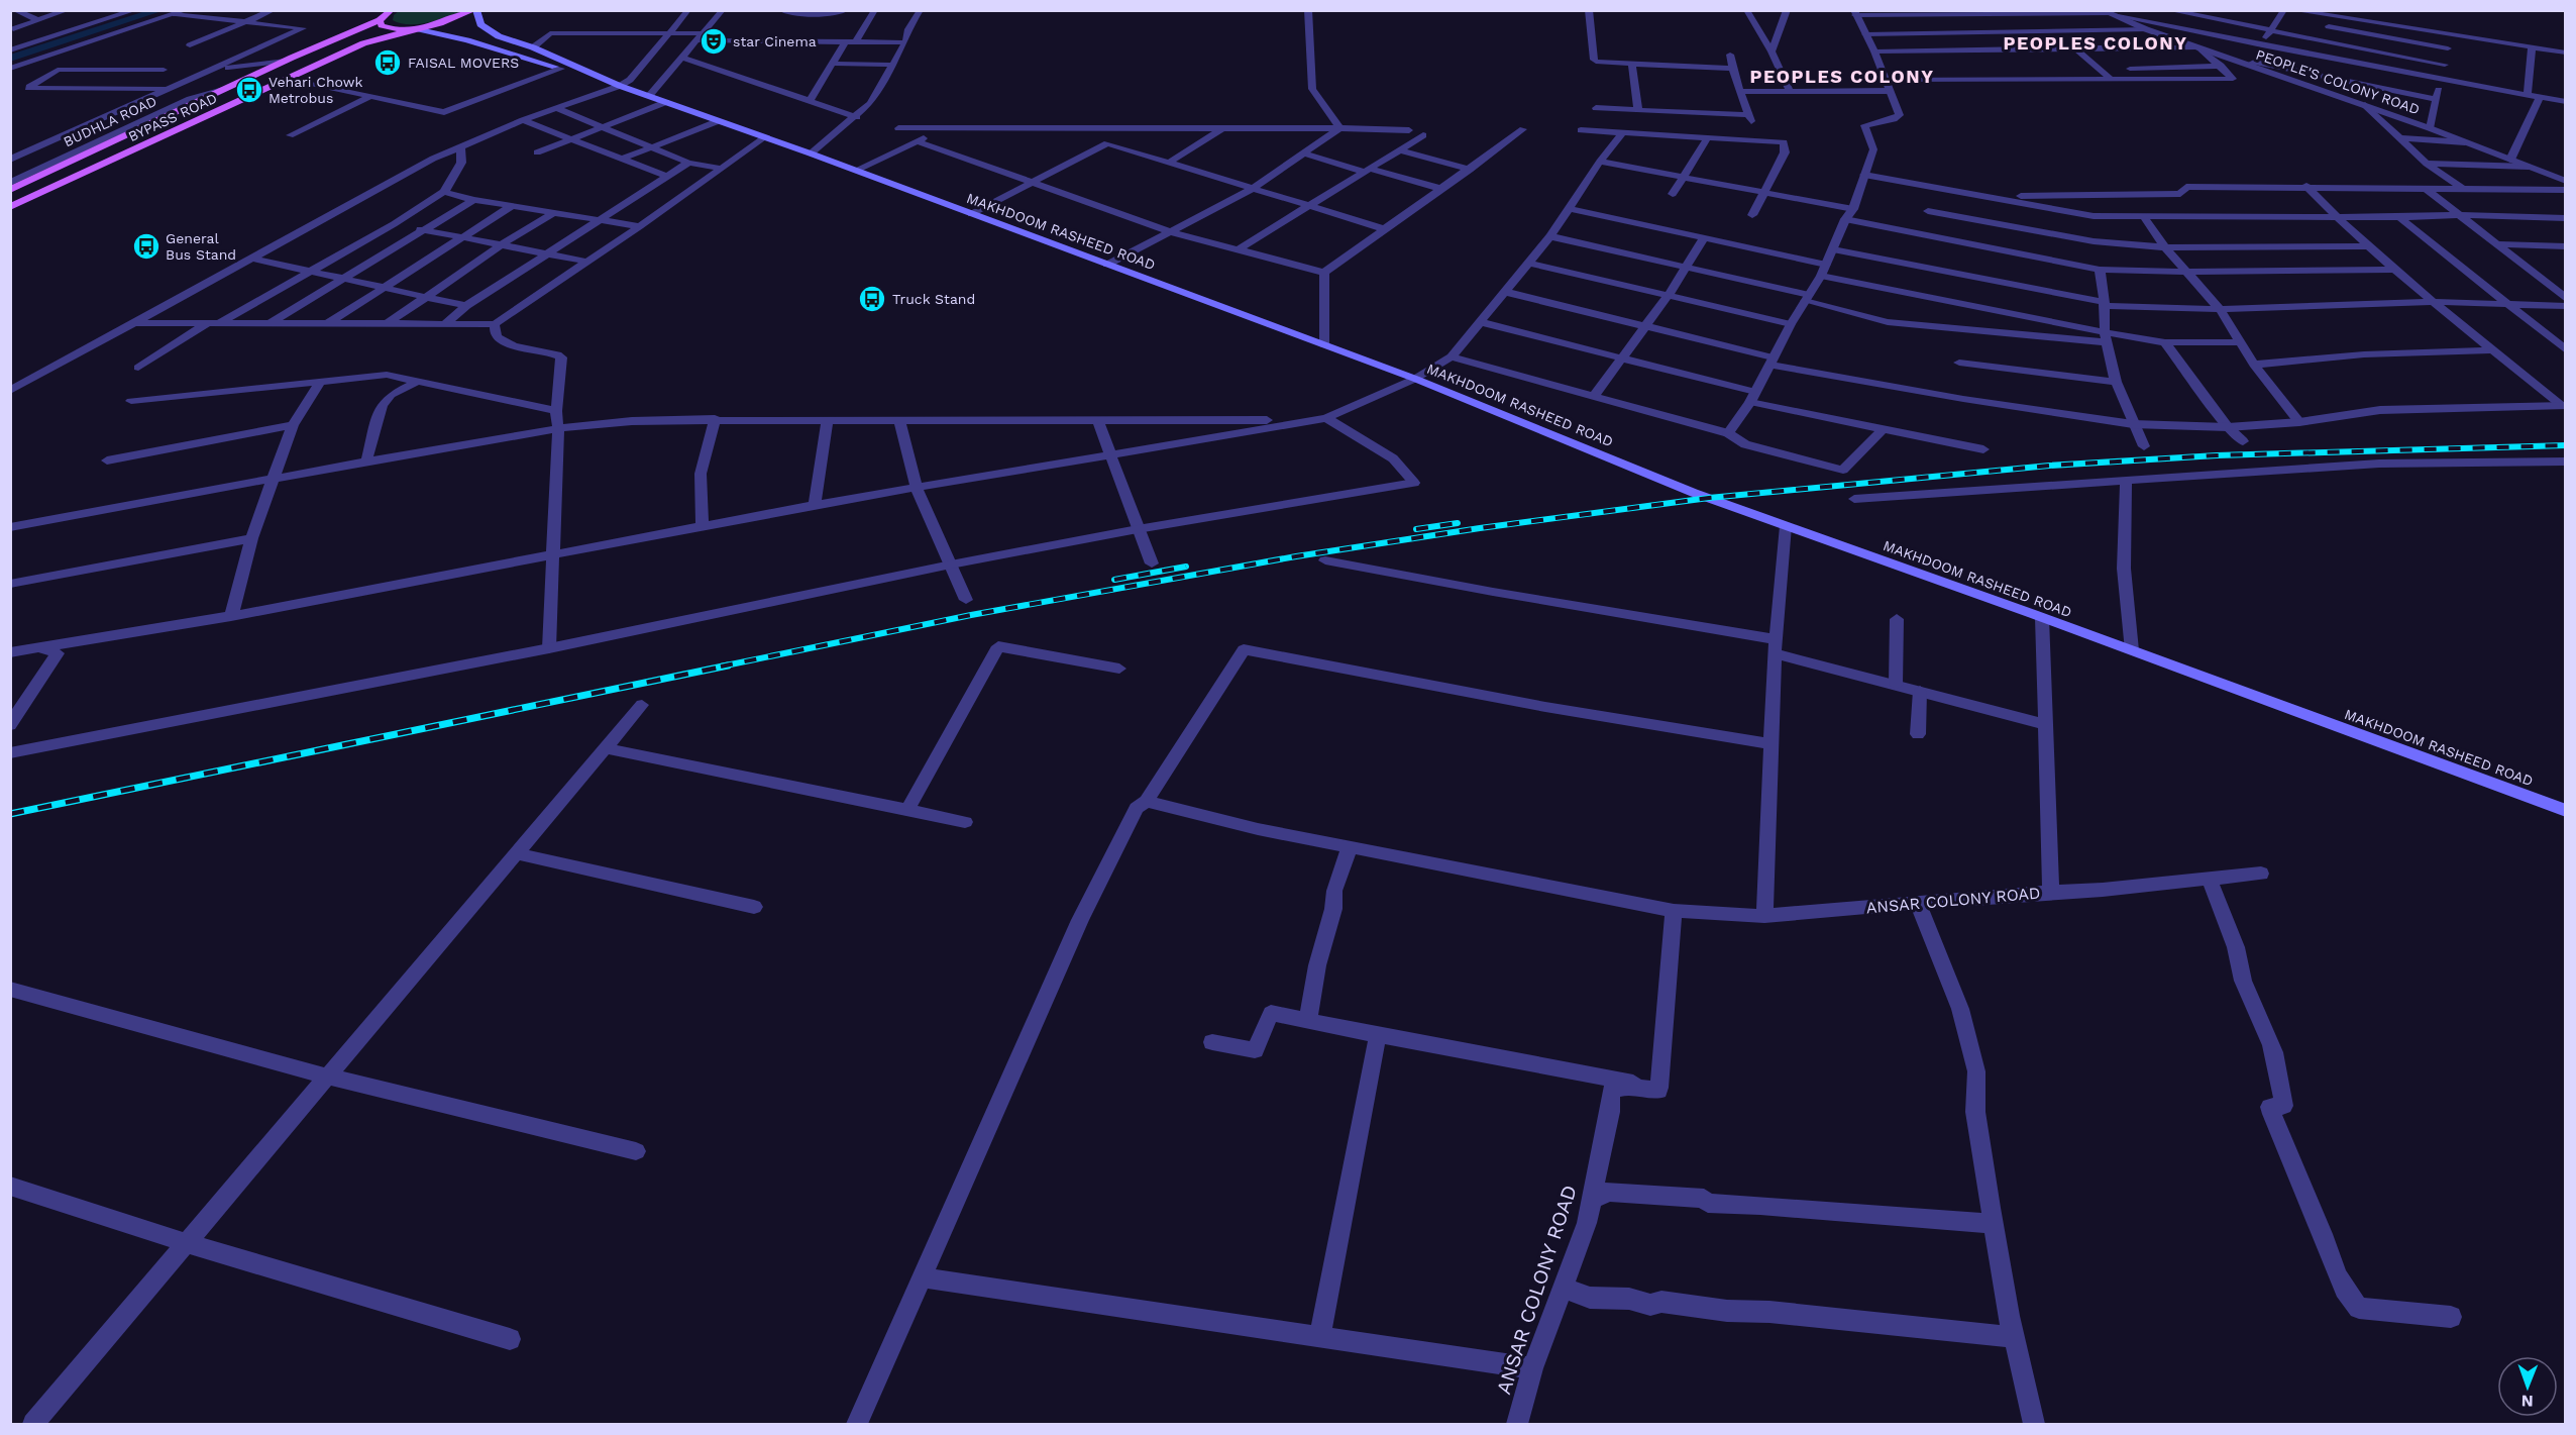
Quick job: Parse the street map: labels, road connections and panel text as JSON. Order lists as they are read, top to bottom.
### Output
{
  "streets": {
    "main road": ["BYPASS ROAD", "MAKHDOOM RASHEED ROAD"],
    "street": ["PEOPLE'S COLONY ROAD", "BUDHLA ROAD", "ANSAR COLONY ROAD"]
  },
  "crossings": [
    ["MAKHDOOM RASHEED ROAD", "ANSAR COLONY ROAD"]
  ],
  "districts": ["PEOPLES COLONY", "PEOPLES COLONY"],
  "places": {
    "theatre": ["star Cinema"],
    "bus stop": [
      "FAISAL MOVERS",
      "Vehari Chowk Metrobus",
      "General Bus Stand",
      "Truck Stand"
    ]
  },
  "north": "bottom"
}
